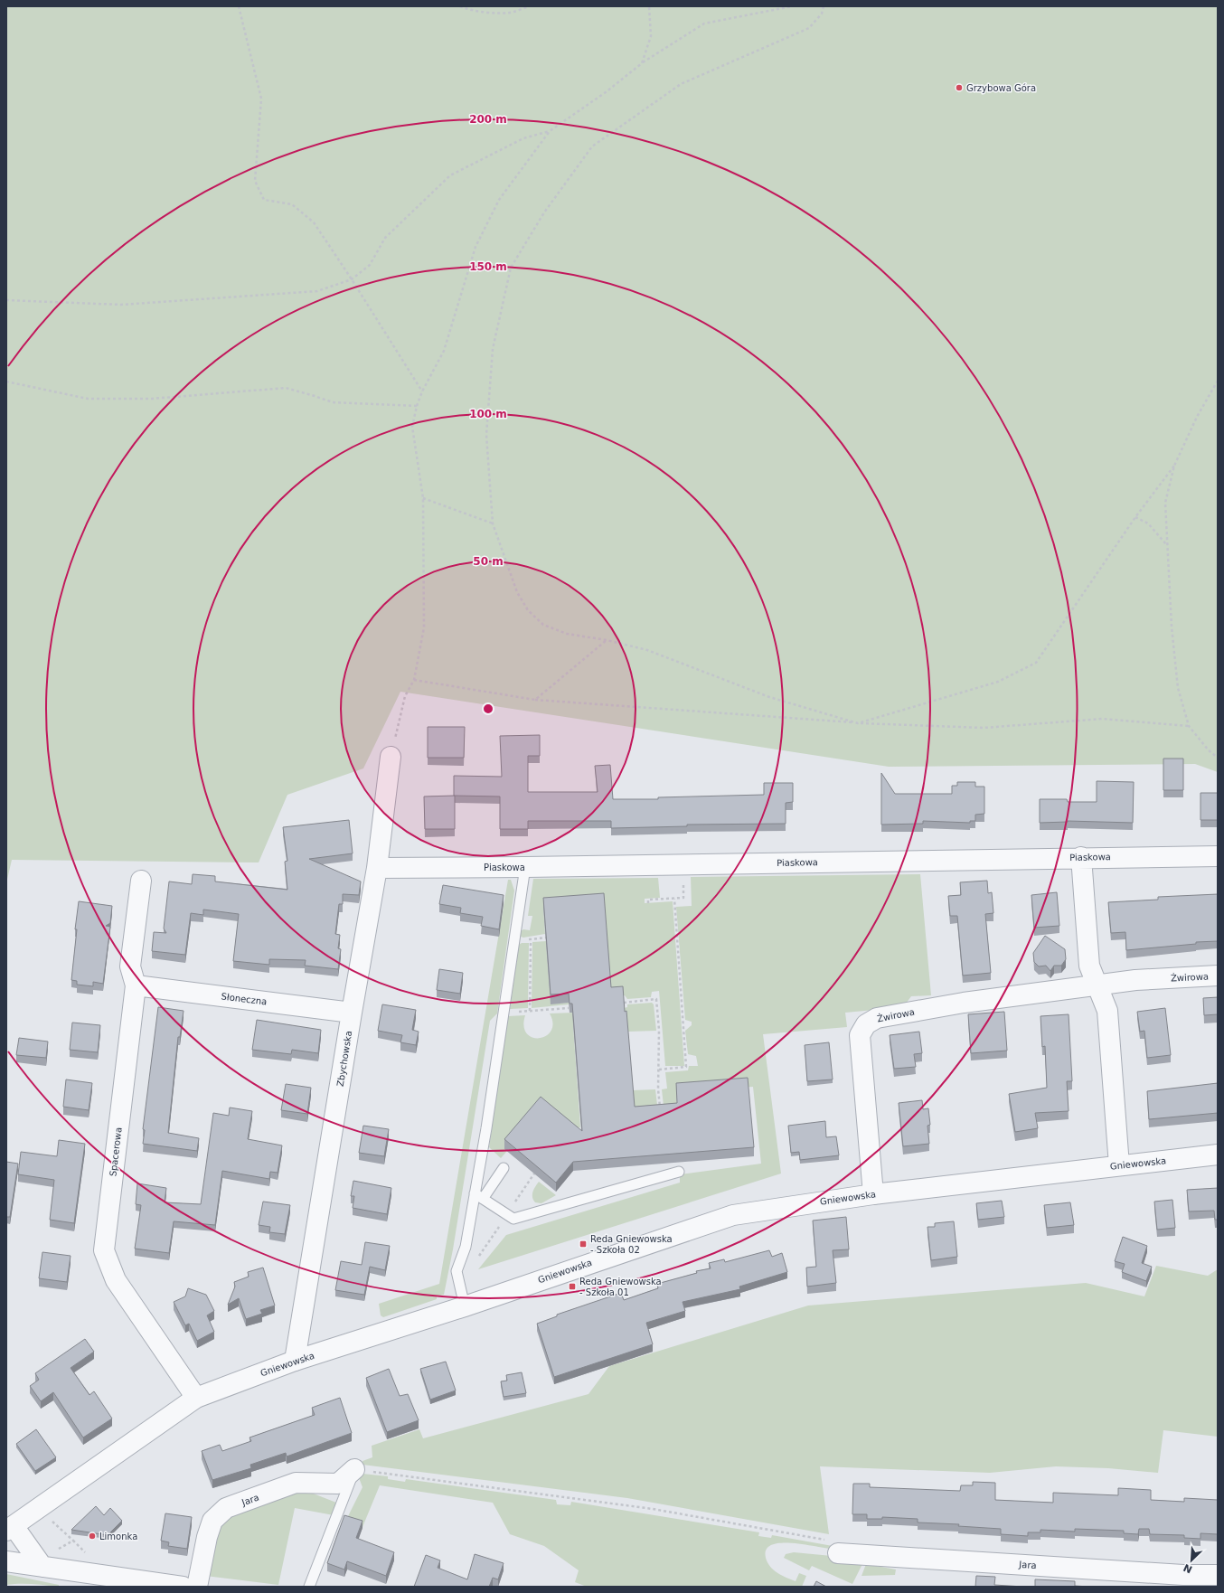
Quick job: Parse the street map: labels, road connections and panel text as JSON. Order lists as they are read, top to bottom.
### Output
{
  "streets": {
    "street": [
      "Piaskowa",
      "Żwirowa",
      "Słoneczna",
      "Zbychowska",
      "Spacerowa",
      "Gniewowska",
      "Jara"
    ]
  },
  "crossings": [
    ["Piaskowa", "Zbychowska"],
    ["Żwirowa", "Gniewowska"],
    ["Słoneczna", "Zbychowska"],
    ["Słoneczna", "Spacerowa"],
    ["Zbychowska", "Gniewowska"],
    ["Spacerowa", "Gniewowska"]
  ],
  "places": {
    "other": ["Grzybowa Góra", "Limonka"],
    "transit": ["Reda Gniewowska - Szkoła 02", "Reda Gniewowska - Szkoła 01"]
  },
  "north": "bottom left",
  "rings": [
    "200 m",
    "150 m",
    "100 m",
    "50 m"
  ]
}
